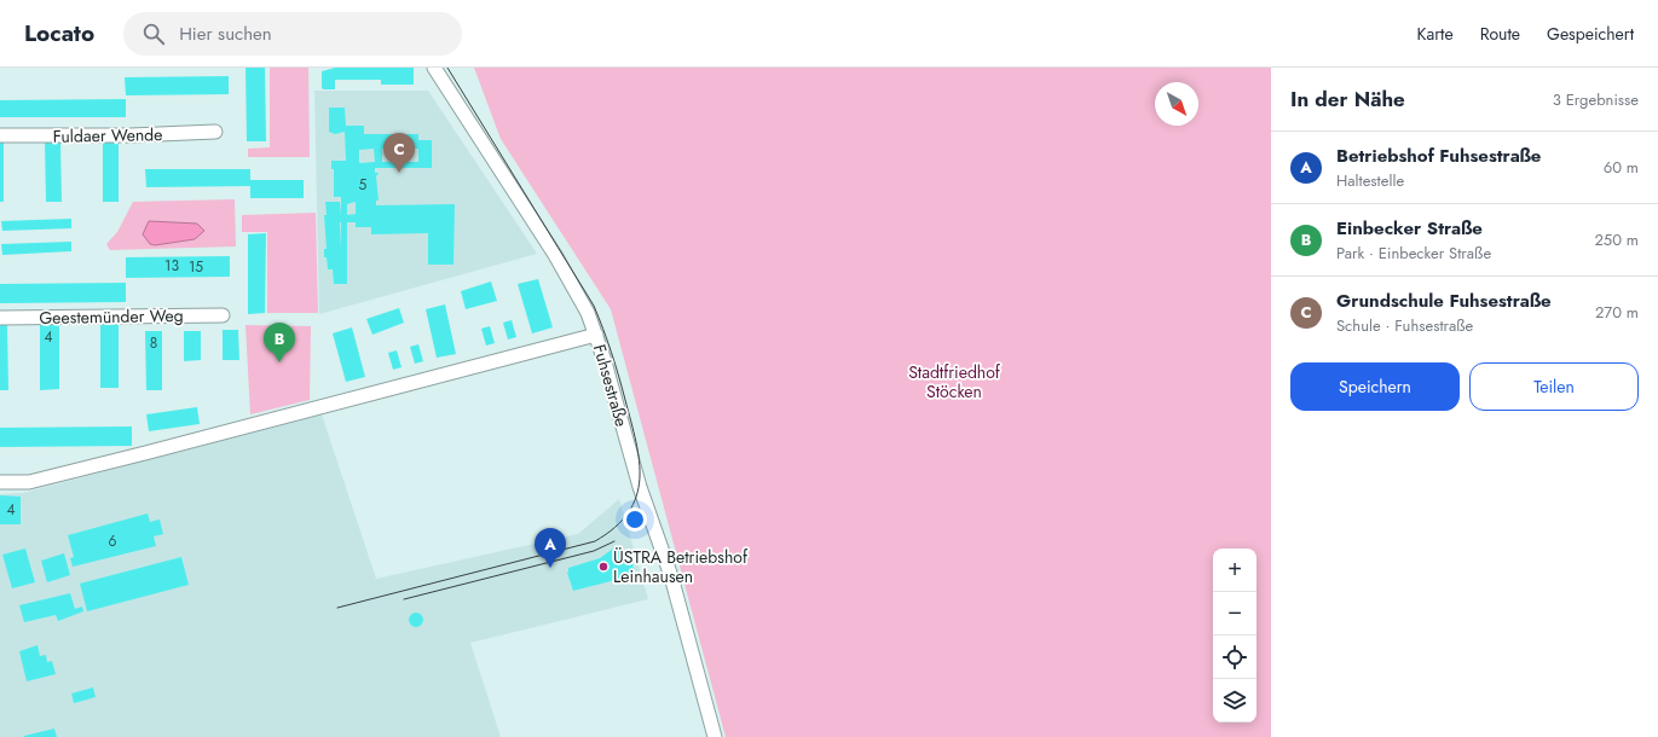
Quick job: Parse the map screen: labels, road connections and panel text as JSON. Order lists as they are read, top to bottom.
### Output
{
  "streets": {
    "street": ["Fuldaer Wende", "Geestemünder Weg", "Fuhsestraße"]
  },
  "parks": ["Stadtfriedhof Stöcken"],
  "places": ["ÜSTRA Betriebshof Leinhausen"],
  "house_numbers": [
    "5",
    "13",
    "15",
    "4",
    "8",
    "4",
    "6"
  ],
  "north": "bottom right",
  "page": {
    "header": "Locato",
    "search": "Hier suchen",
    "nav": ["Karte", "Route", "Gespeichert"],
    "heading": ["In der Nähe", "3 Ergebnisse"],
    "list": [
      {
        "mark": "A",
        "name": "Betriebshof Fuhsestraße",
        "note": "Haltestelle",
        "value": "60 m"
      },
      {
        "mark": "B",
        "name": "Einbecker Straße",
        "note": "Park · Einbecker Straße",
        "value": "250 m"
      },
      {
        "mark": "C",
        "name": "Grundschule Fuhsestraße",
        "note": "Schule · Fuhsestraße",
        "value": "270 m"
      }
    ],
    "pins": ["C", "B", "A"],
    "buttons": ["Speichern", "Teilen"],
    "map_buttons": ["+", "−"]
  }
}
